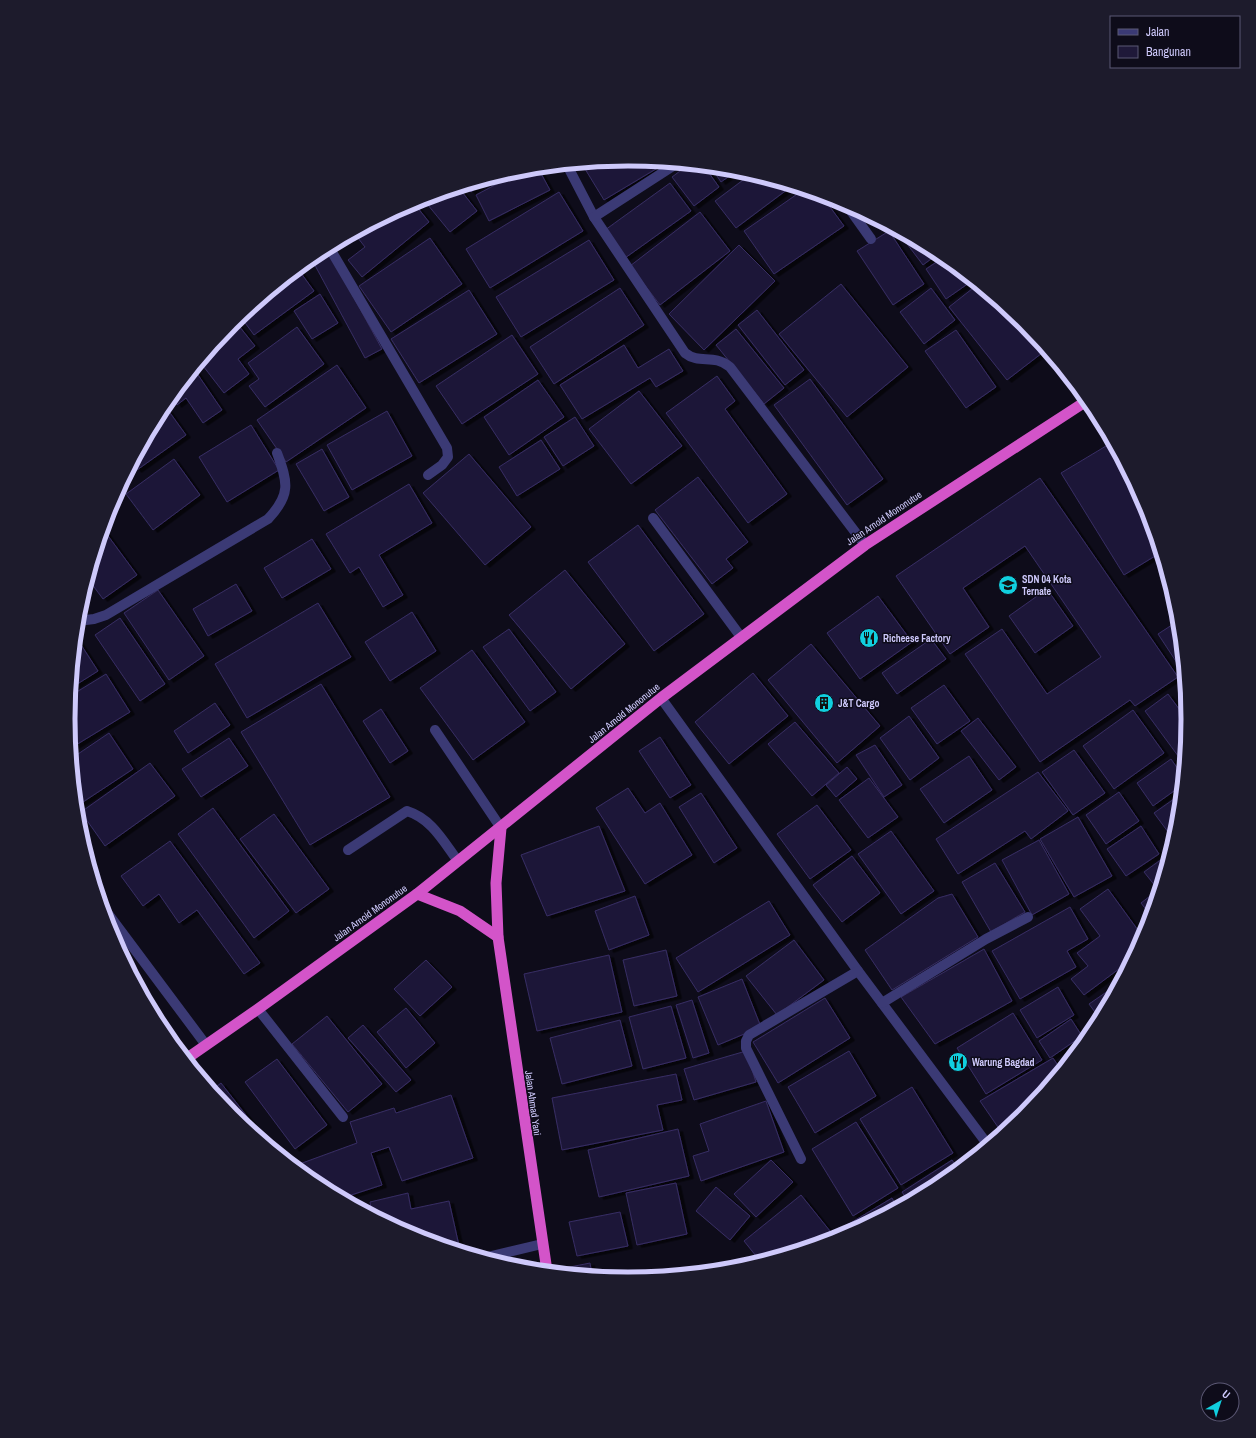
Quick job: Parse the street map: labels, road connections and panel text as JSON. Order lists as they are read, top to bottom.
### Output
{
  "streets": {
    "highway": ["Jalan Arnold Mononutue", "Jalan Ahmad Yani"]
  },
  "crossings": [
    ["Jalan Arnold Mononutue", "Jalan Ahmad Yani"]
  ],
  "places": {
    "school or university": ["SDN 04 Kota Ternate"],
    "restaurant": ["Richeese Factory", "Warung Bagdad"],
    "building": ["J&T Cargo"]
  },
  "legend": ["Jalan", "Bangunan"],
  "north": "top right"
}
